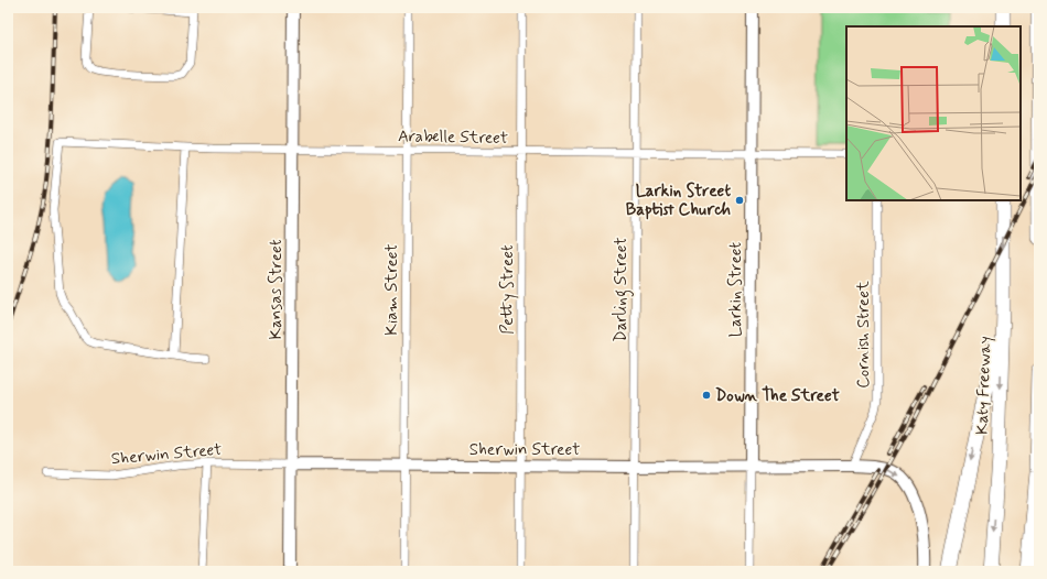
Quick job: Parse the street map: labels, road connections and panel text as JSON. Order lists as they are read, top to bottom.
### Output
{
  "streets": {
    "highway": ["Katy Freeway"],
    "street": [
      "Arabelle Street",
      "Kansas Street",
      "Kiam Street",
      "Petty Street",
      "Darling Street",
      "Larkin Street",
      "Cornish Street",
      "Sherwin Street"
    ]
  },
  "crossings": [
    ["Arabelle Street", "Kansas Street"],
    ["Arabelle Street", "Kiam Street"],
    ["Arabelle Street", "Petty Street"],
    ["Arabelle Street", "Darling Street"],
    ["Arabelle Street", "Larkin Street"],
    ["Kansas Street", "Sherwin Street"],
    ["Kiam Street", "Sherwin Street"],
    ["Petty Street", "Sherwin Street"],
    ["Darling Street", "Sherwin Street"],
    ["Larkin Street", "Sherwin Street"],
    ["Cornish Street", "Sherwin Street"]
  ],
  "places": ["Larkin Street Baptist Church", "Down The Street"]
}
